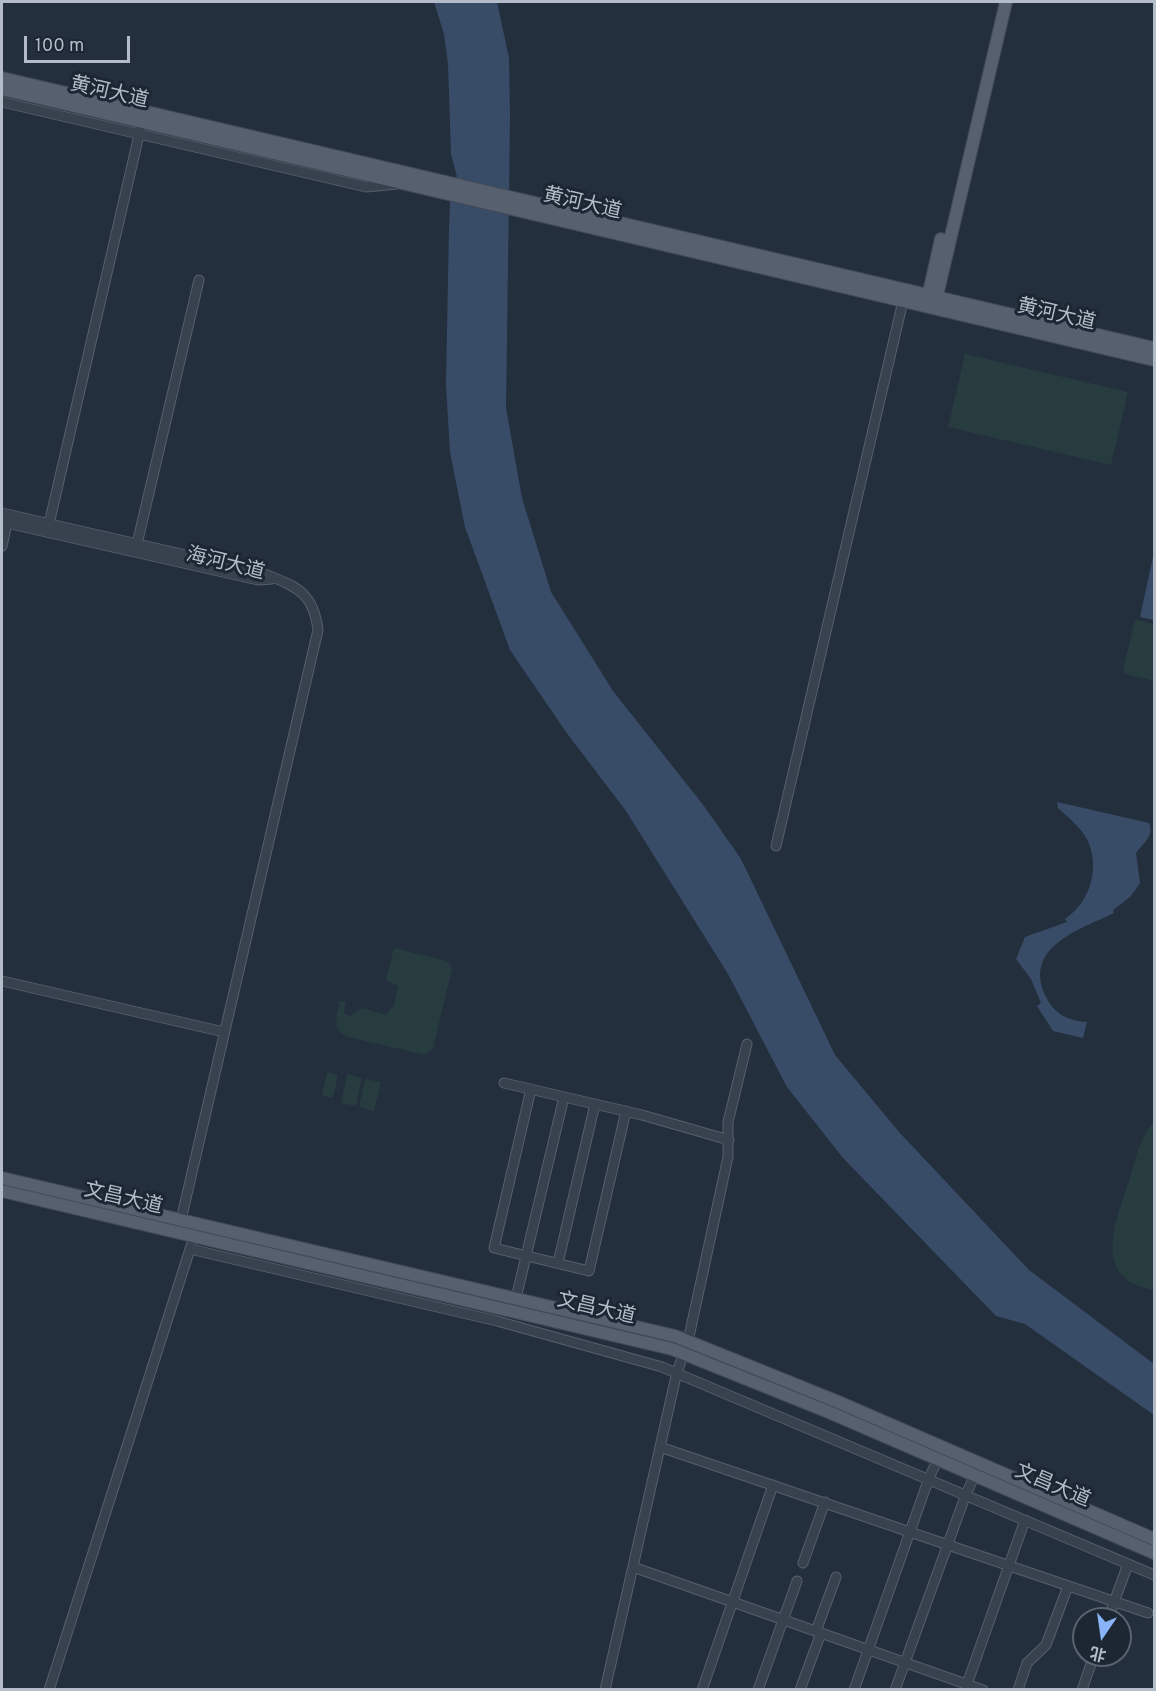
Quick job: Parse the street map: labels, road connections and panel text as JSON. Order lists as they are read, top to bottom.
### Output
{
  "streets": {
    "main road": ["黄河大道", "文昌大道"],
    "street": ["海河大道"]
  },
  "scale_bar": "100 m",
  "north": "bottom"
}
